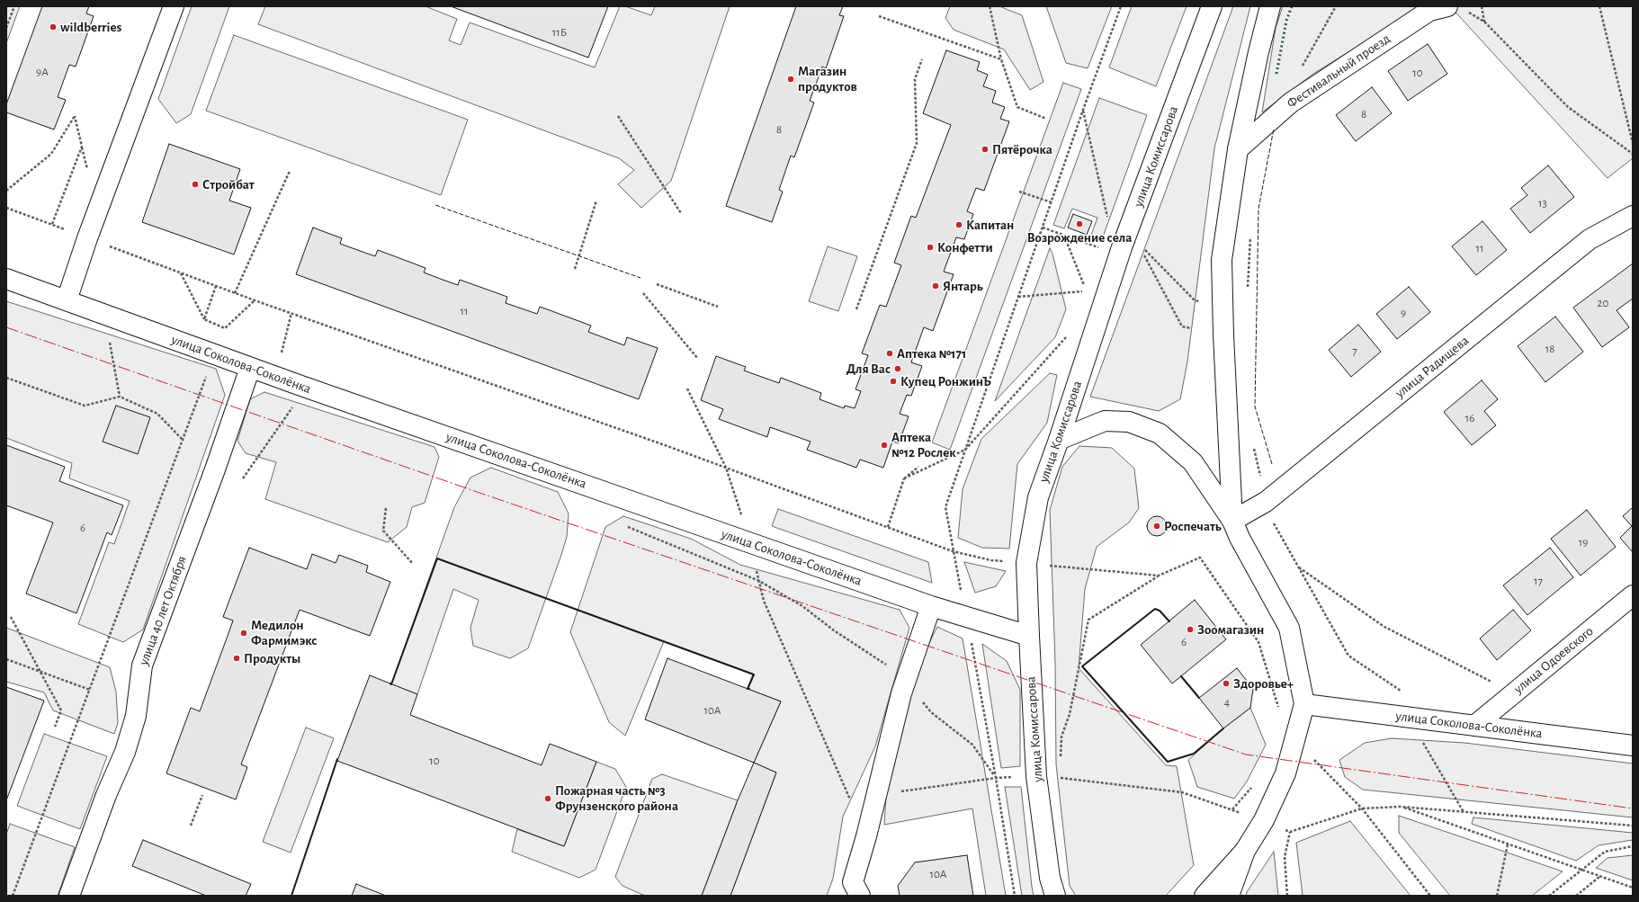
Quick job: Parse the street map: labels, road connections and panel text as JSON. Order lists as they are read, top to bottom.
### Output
{
  "streets": {
    "street": [
      "Фестивальный проезд",
      "улица Комиссарова",
      "улица Соколова-Соколёнка",
      "улица Радищева",
      "улица 40 лет Октября",
      "улица Одоевского"
    ]
  },
  "crossings": [
    ["улица Комиссарова", "улица Соколова-Соколёнка"],
    ["улица Соколова-Соколёнка", "улица 40 лет Октября"],
    ["улица Соколова-Соколёнка", "улица Одоевского"]
  ],
  "places": [
    "wildberries",
    "Магазин продуктов",
    "Пятёрочка",
    "Стройбат",
    "Возрождение села",
    "Капитан",
    "Конфетти",
    "Янтарь",
    "Аптека №171",
    "Для Вас",
    "Купец РонжинЪ",
    "Аптека №12 Рослек",
    "Роспечать",
    "Зоомагазин",
    "Медилон Фармимэкс",
    "Продукты",
    "Здоровье+",
    "Пожарная часть №3 Фрунзенского района"
  ],
  "house_numbers": [
    "11Б",
    "9А",
    "10",
    "8",
    "8",
    "13",
    "11",
    "20",
    "11",
    "9",
    "18",
    "7",
    "16",
    "6",
    "19",
    "17",
    "6",
    "4",
    "10А",
    "10",
    "10А"
  ]
}
